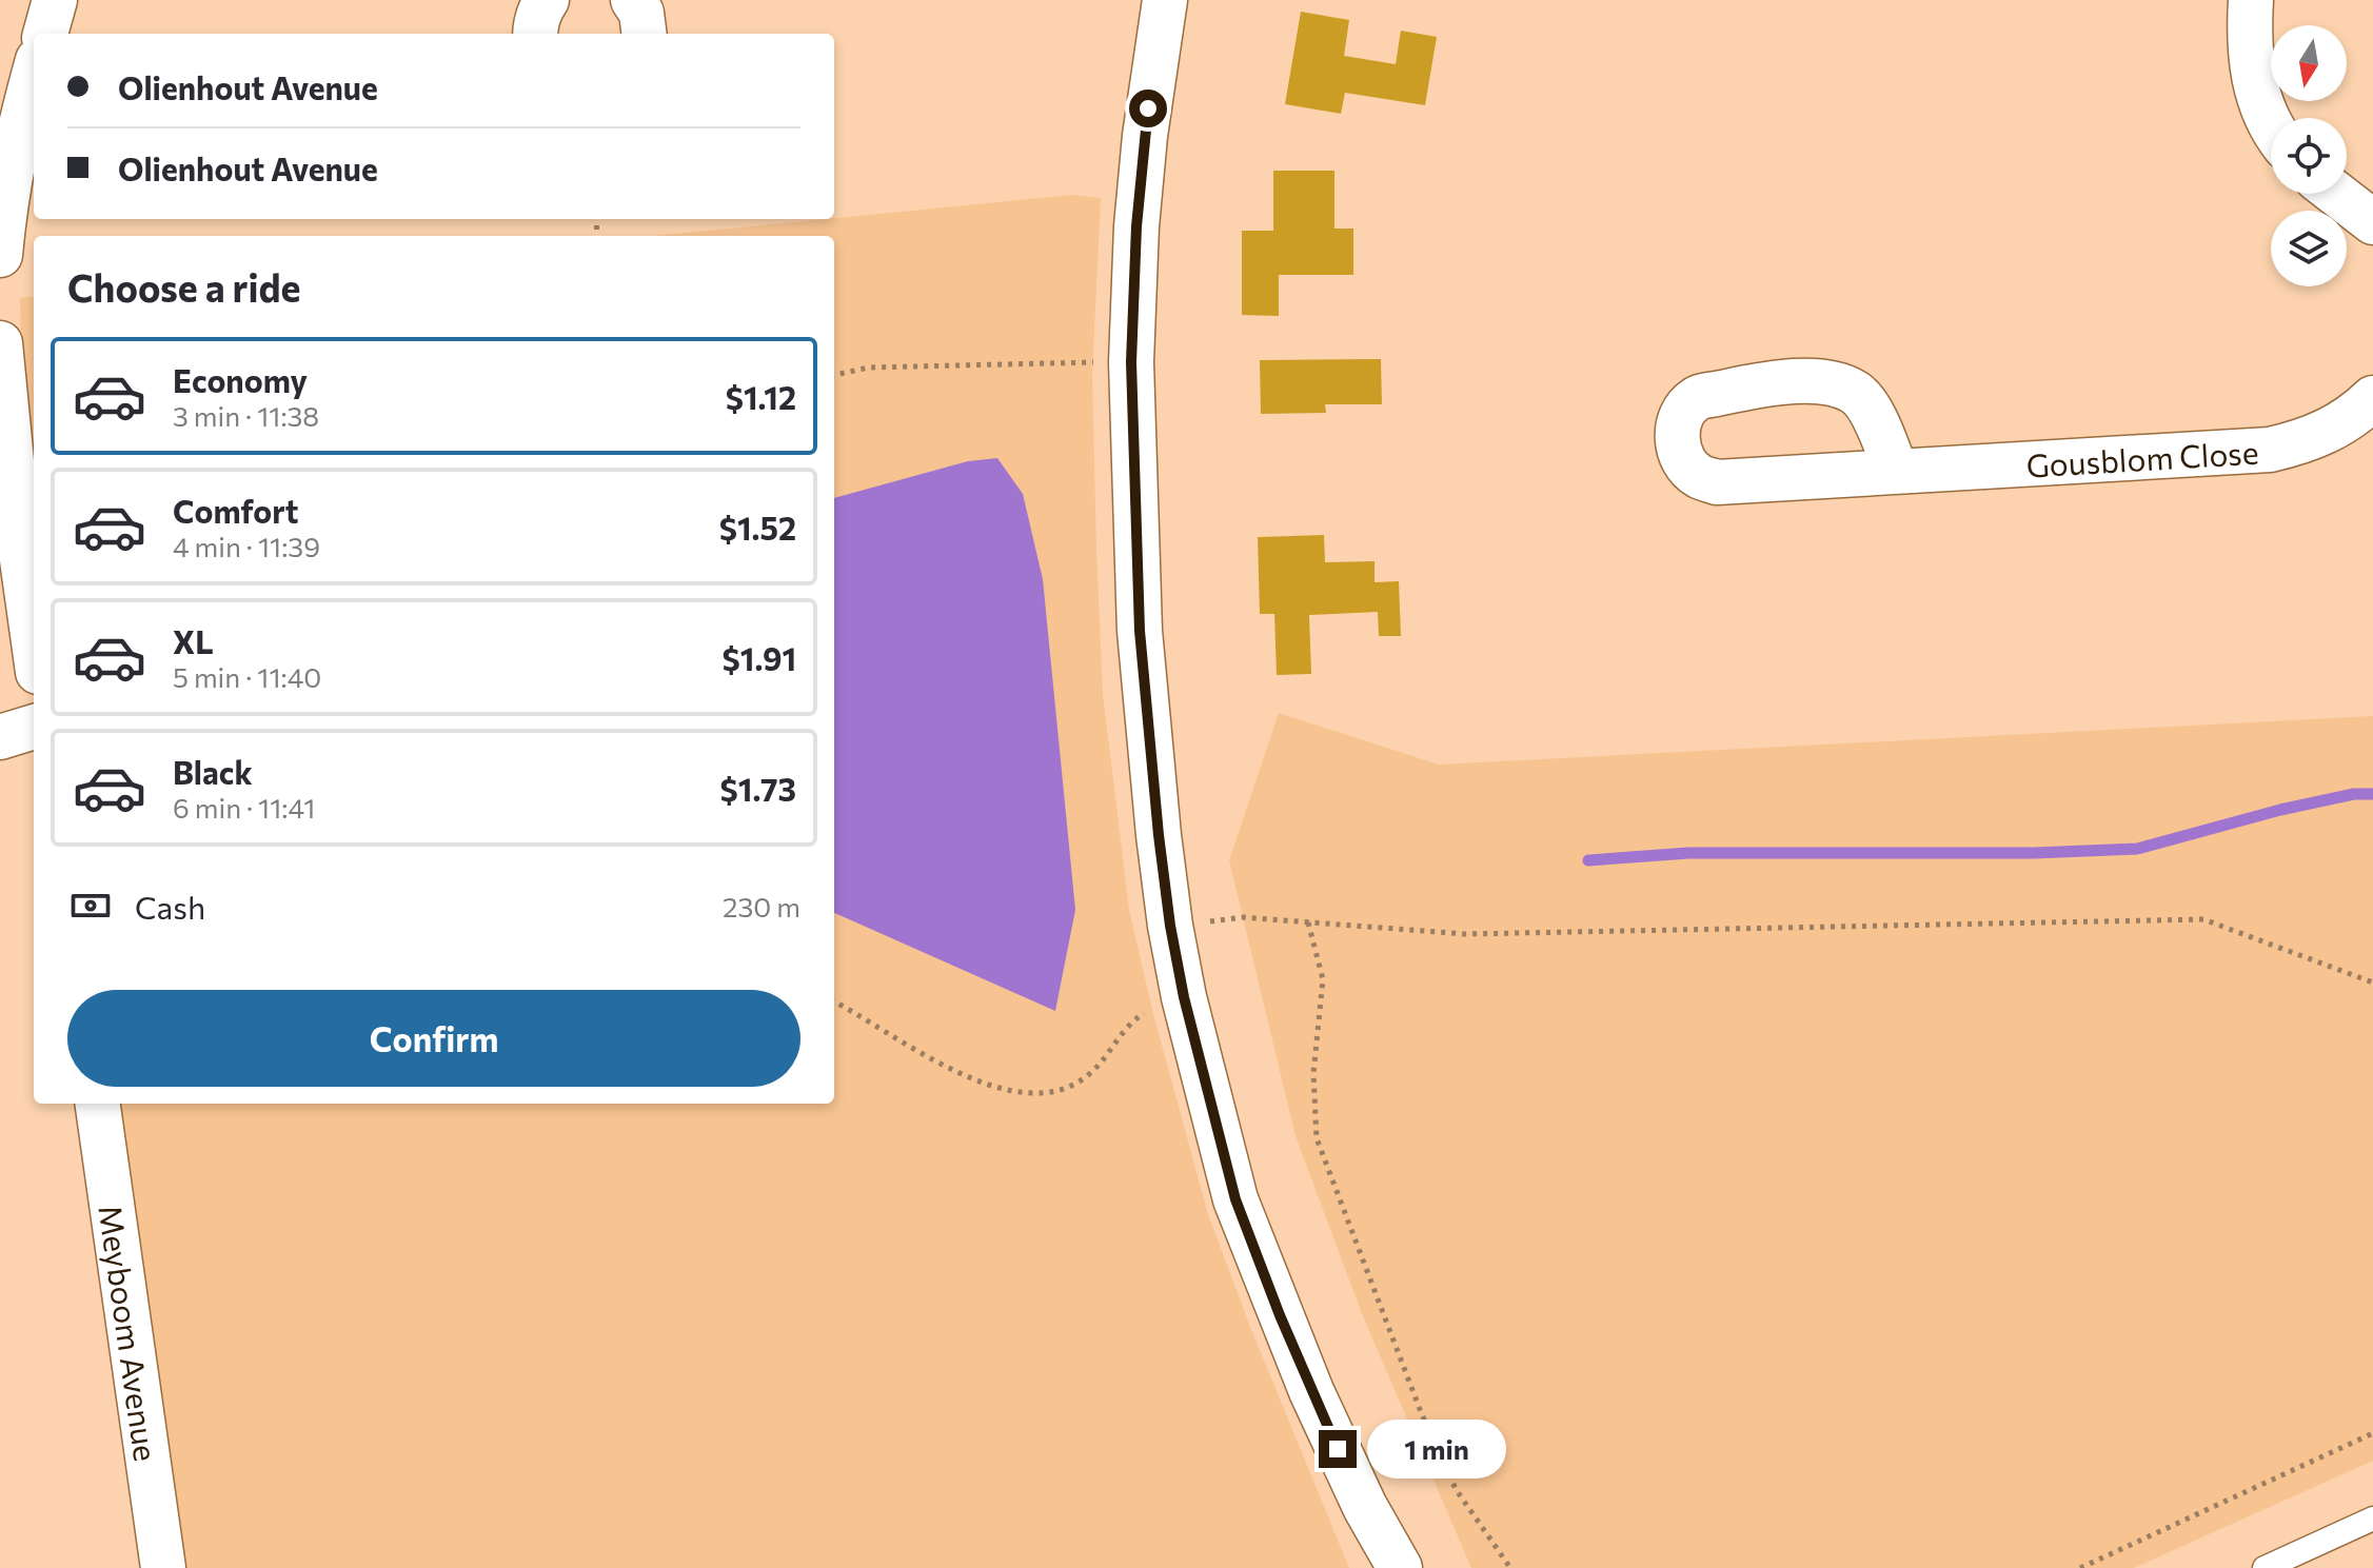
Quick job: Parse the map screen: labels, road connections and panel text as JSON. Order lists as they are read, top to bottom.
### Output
{
  "streets": {
    "street": ["Gousblom Close", "Meyboom Avenue"]
  },
  "north": "bottom",
  "page": {
    "banner": ["Olienhout Avenue", "Olienhout Avenue"],
    "heading": "Choose a ride",
    "list": [
      {
        "name": "Economy",
        "note": "3 min · 11:38",
        "value": "$1.12"
      },
      {
        "name": "Comfort",
        "note": "4 min · 11:39",
        "value": "$1.52"
      },
      {
        "name": "XL",
        "note": "5 min · 11:40",
        "value": "$1.91"
      },
      {
        "name": "Black",
        "note": "6 min · 11:41",
        "value": "$1.73"
      }
    ],
    "pay": ["Cash", "230 m"],
    "buttons": "Confirm",
    "bubble": "1 min"
  }
}
